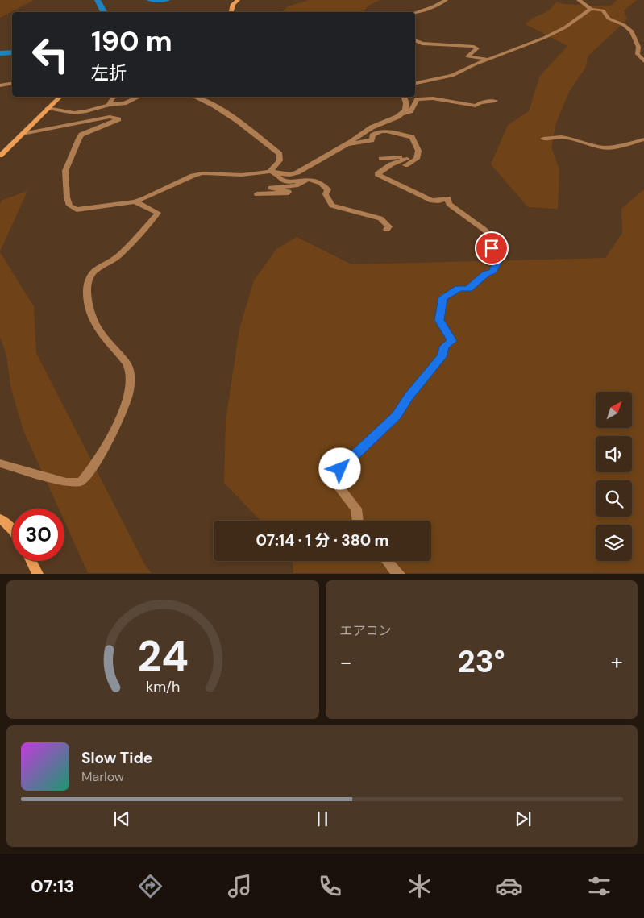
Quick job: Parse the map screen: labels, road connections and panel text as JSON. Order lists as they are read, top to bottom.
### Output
{
  "north": "top right",
  "page": {
    "turn": ["190 m", "左折"],
    "limit": "30",
    "trip": "07:14 · 1 分 · 380 m",
    "tile": "エアコン",
    "heat": ["−", "23°", "+"],
    "song": ["Slow Tide", "Marlow"],
    "tabs": "07:13",
    "gauge": ["24", "km/h"]
  }
}
